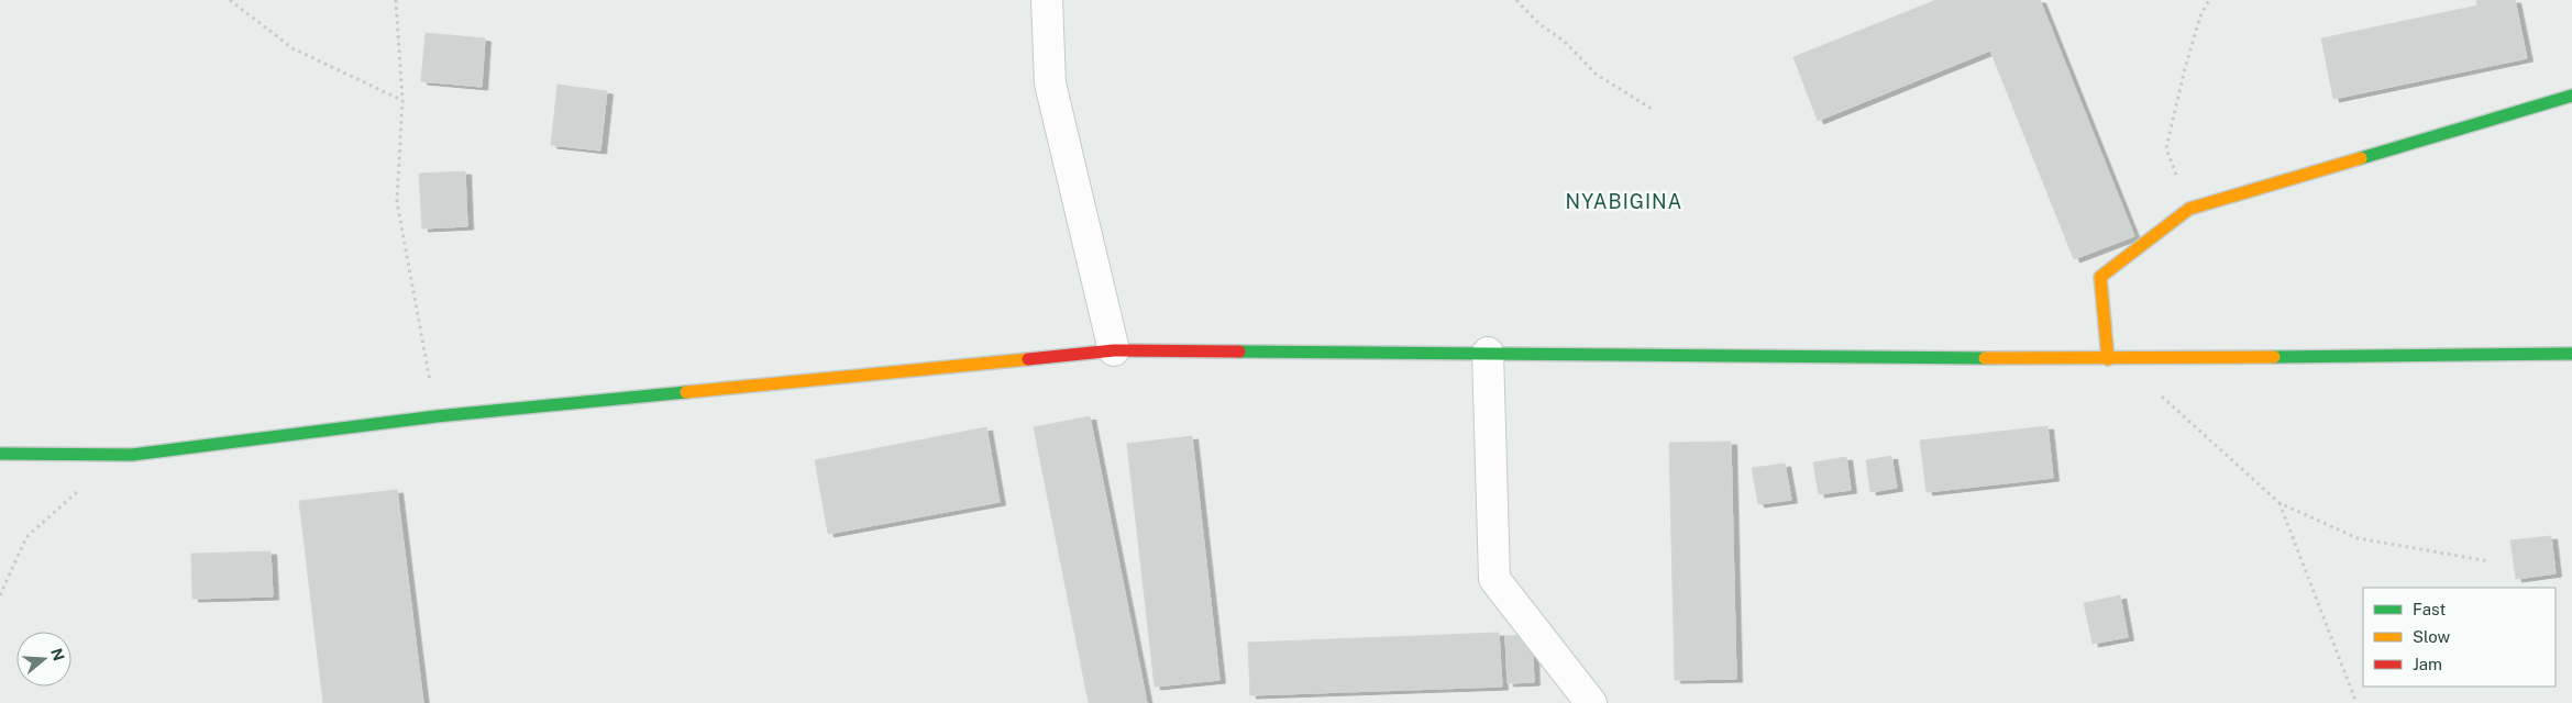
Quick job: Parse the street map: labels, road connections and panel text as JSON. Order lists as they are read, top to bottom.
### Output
{
  "districts": ["NYABIGINA"],
  "legend": ["Fast", "Slow", "Jam"],
  "north": "right"
}
